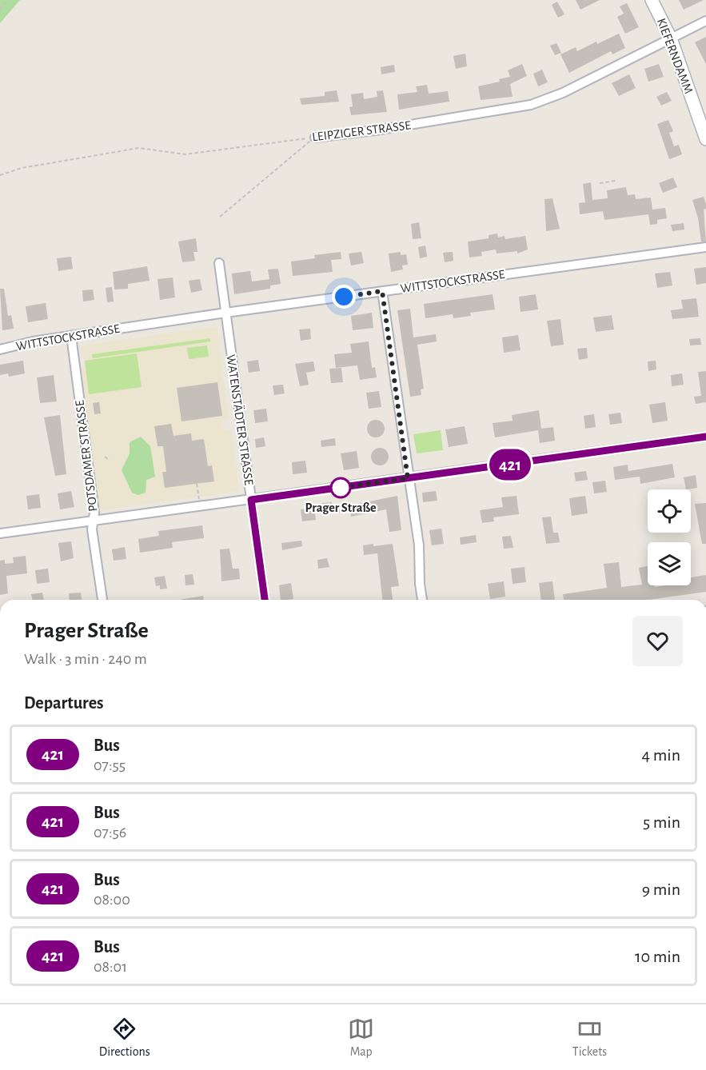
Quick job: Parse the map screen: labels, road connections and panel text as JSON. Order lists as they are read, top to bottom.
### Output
{
  "streets": {
    "street": [
      "KIEFERNDAMM",
      "LEIPZIGER STRASSE",
      "WITTSTOCKSTRASSE",
      "WATENSTÄDTER STRASSE",
      "POTSDAMER STRASSE"
    ]
  },
  "crossings": [
    ["KIEFERNDAMM", "LEIPZIGER STRASSE"],
    ["WITTSTOCKSTRASSE", "WATENSTÄDTER STRASSE"],
    ["WITTSTOCKSTRASSE", "POTSDAMER STRASSE"]
  ],
  "places": ["Prager Straße"],
  "lines": ["bus line 421"],
  "page": {
    "on_map": "421",
    "heading": [
      ["Prager Straße", "Walk · 3 min · 240 m"],
      "Departures"
    ],
    "list": [
      {
        "mark": "421",
        "name": "Bus",
        "note": "07:55",
        "value": "4 min"
      },
      {
        "mark": "421",
        "name": "Bus",
        "note": "07:56",
        "value": "5 min"
      },
      {
        "mark": "421",
        "name": "Bus",
        "note": "08:00",
        "value": "9 min"
      },
      {
        "mark": "421",
        "name": "Bus",
        "note": "08:01",
        "value": "10 min"
      }
    ],
    "tabs": ["Directions", "Map", "Tickets"]
  }
}
